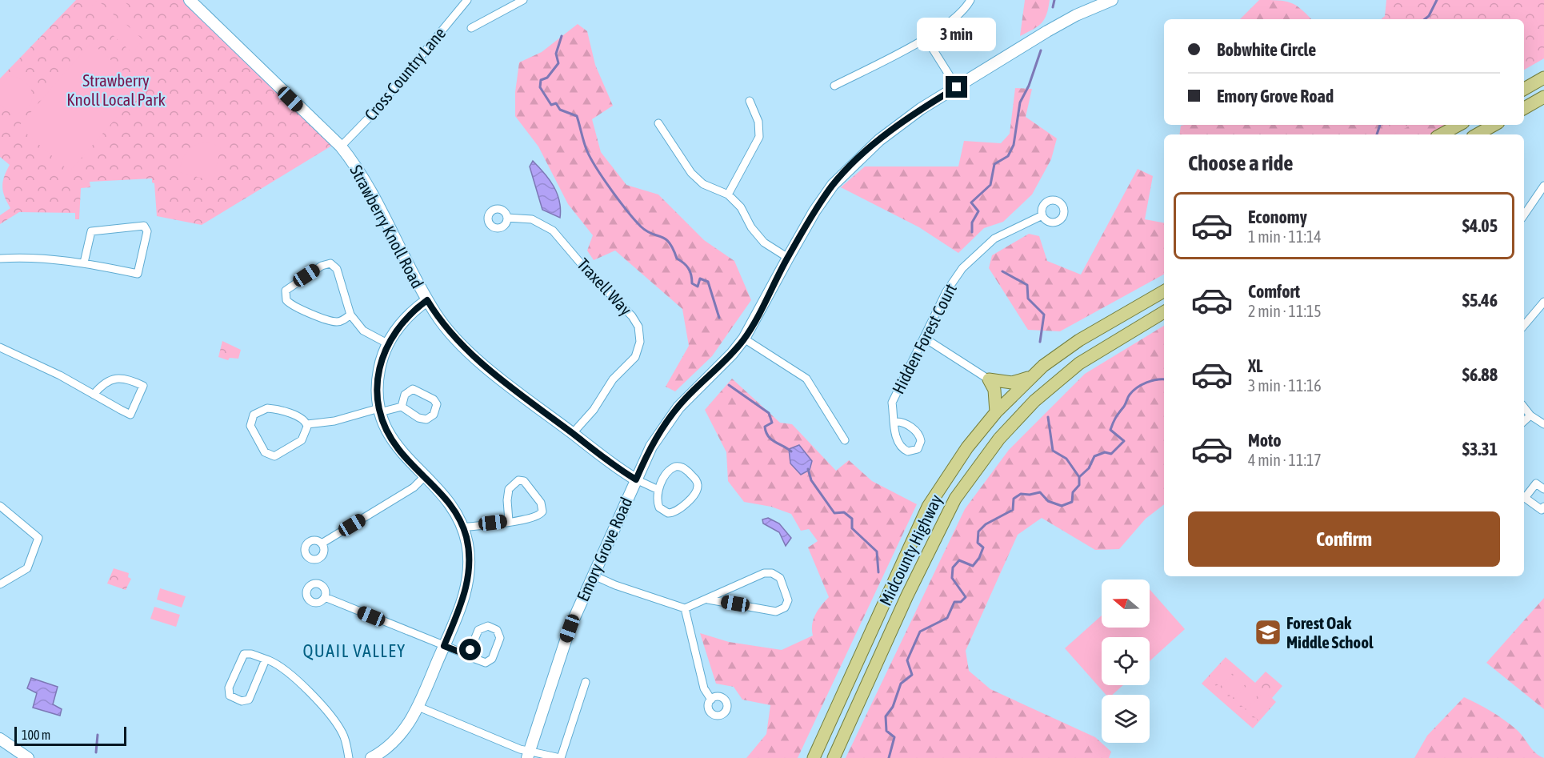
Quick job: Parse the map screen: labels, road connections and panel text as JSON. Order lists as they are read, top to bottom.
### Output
{
  "streets": {
    "main road": ["Midcounty Highway"],
    "street": [
      "Cross Country Lane",
      "Strawberry Knoll Road",
      "Traxell Way",
      "Hidden Forest Court",
      "Emory Grove Road"
    ]
  },
  "crossings": [
    ["Cross Country Lane", "Strawberry Knoll Road"],
    ["Strawberry Knoll Road", "Traxell Way"],
    ["Strawberry Knoll Road", "Emory Grove Road"]
  ],
  "districts": ["QUAIL VALLEY"],
  "parks": ["Strawberry Knoll Local Park"],
  "places": {
    "school or university": ["Forest Oak Middle School"]
  },
  "scale_bar": "100 m",
  "north": "left",
  "page": {
    "bubble": "3 min",
    "banner": ["Bobwhite Circle", "Emory Grove Road"],
    "heading": "Choose a ride",
    "list": [
      {
        "name": "Economy",
        "note": "1 min · 11:14",
        "value": "$4.05"
      },
      {
        "name": "Comfort",
        "note": "2 min · 11:15",
        "value": "$5.46"
      },
      {
        "name": "XL",
        "note": "3 min · 11:16",
        "value": "$6.88"
      },
      {
        "name": "Moto",
        "note": "4 min · 11:17",
        "value": "$3.31"
      }
    ],
    "buttons": "Confirm",
    "scale": "100 m"
  }
}
